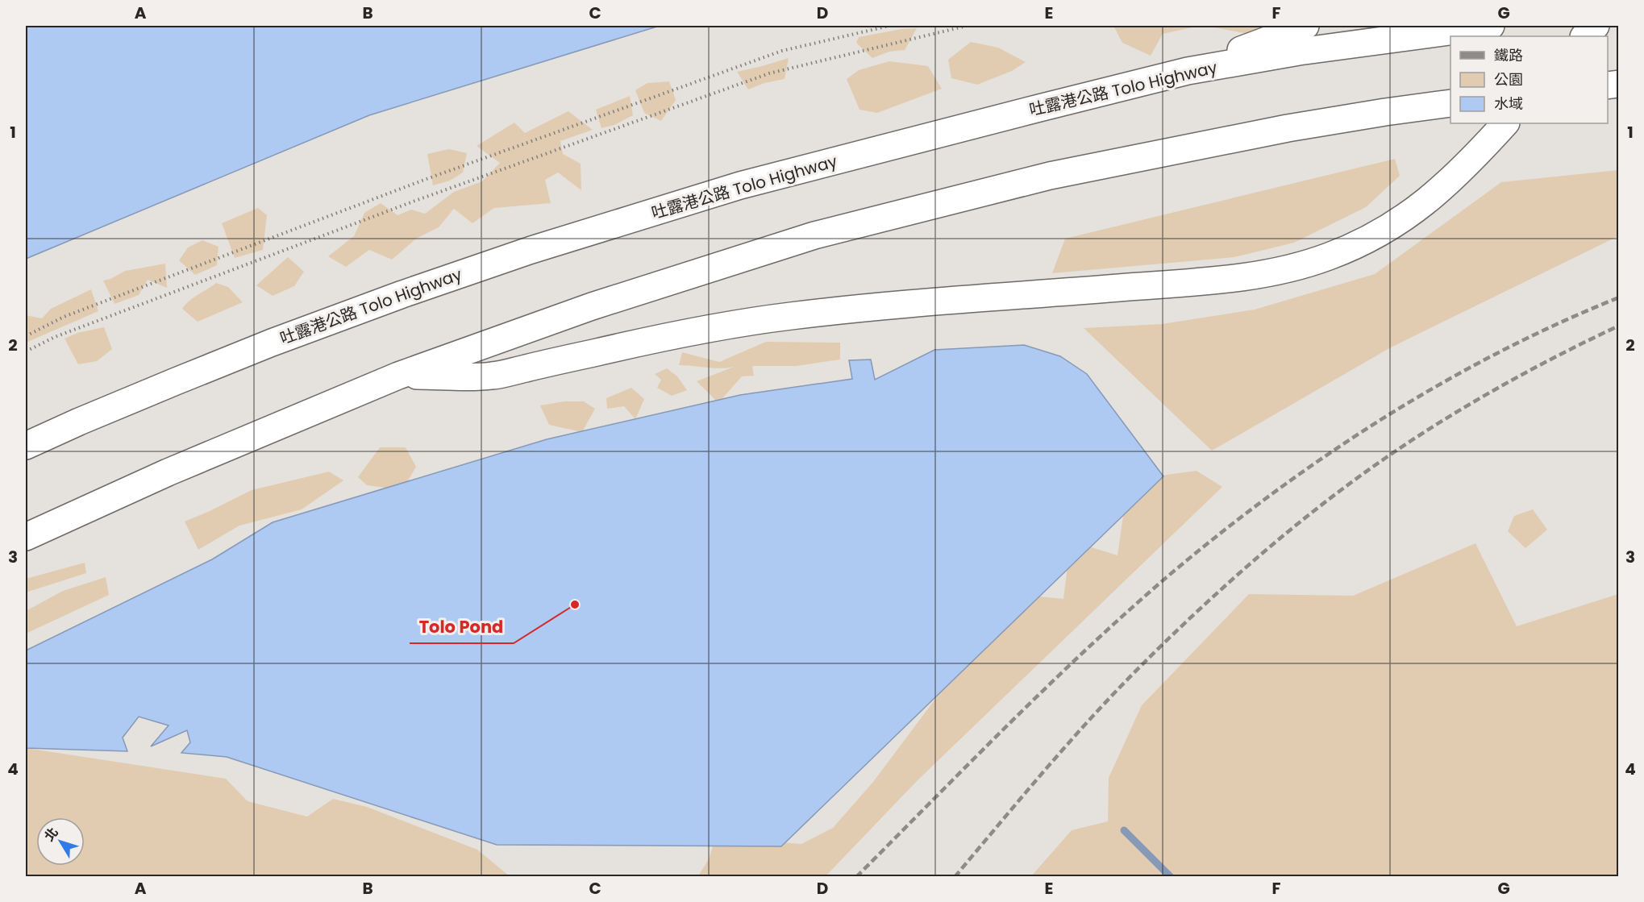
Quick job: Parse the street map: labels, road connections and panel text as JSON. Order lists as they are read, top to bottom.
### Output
{
  "streets": {
    "highway": ["吐露港公路 Tolo Highway"]
  },
  "places": ["Tolo Pond"],
  "legend": ["鐵路", "公園", "水域"],
  "north": "top left",
  "grid": {
    "columns": [
      "A",
      "B",
      "C",
      "D",
      "E",
      "F",
      "G"
    ],
    "rows": [
      "1",
      "2",
      "3",
      "4"
    ]
  }
}
